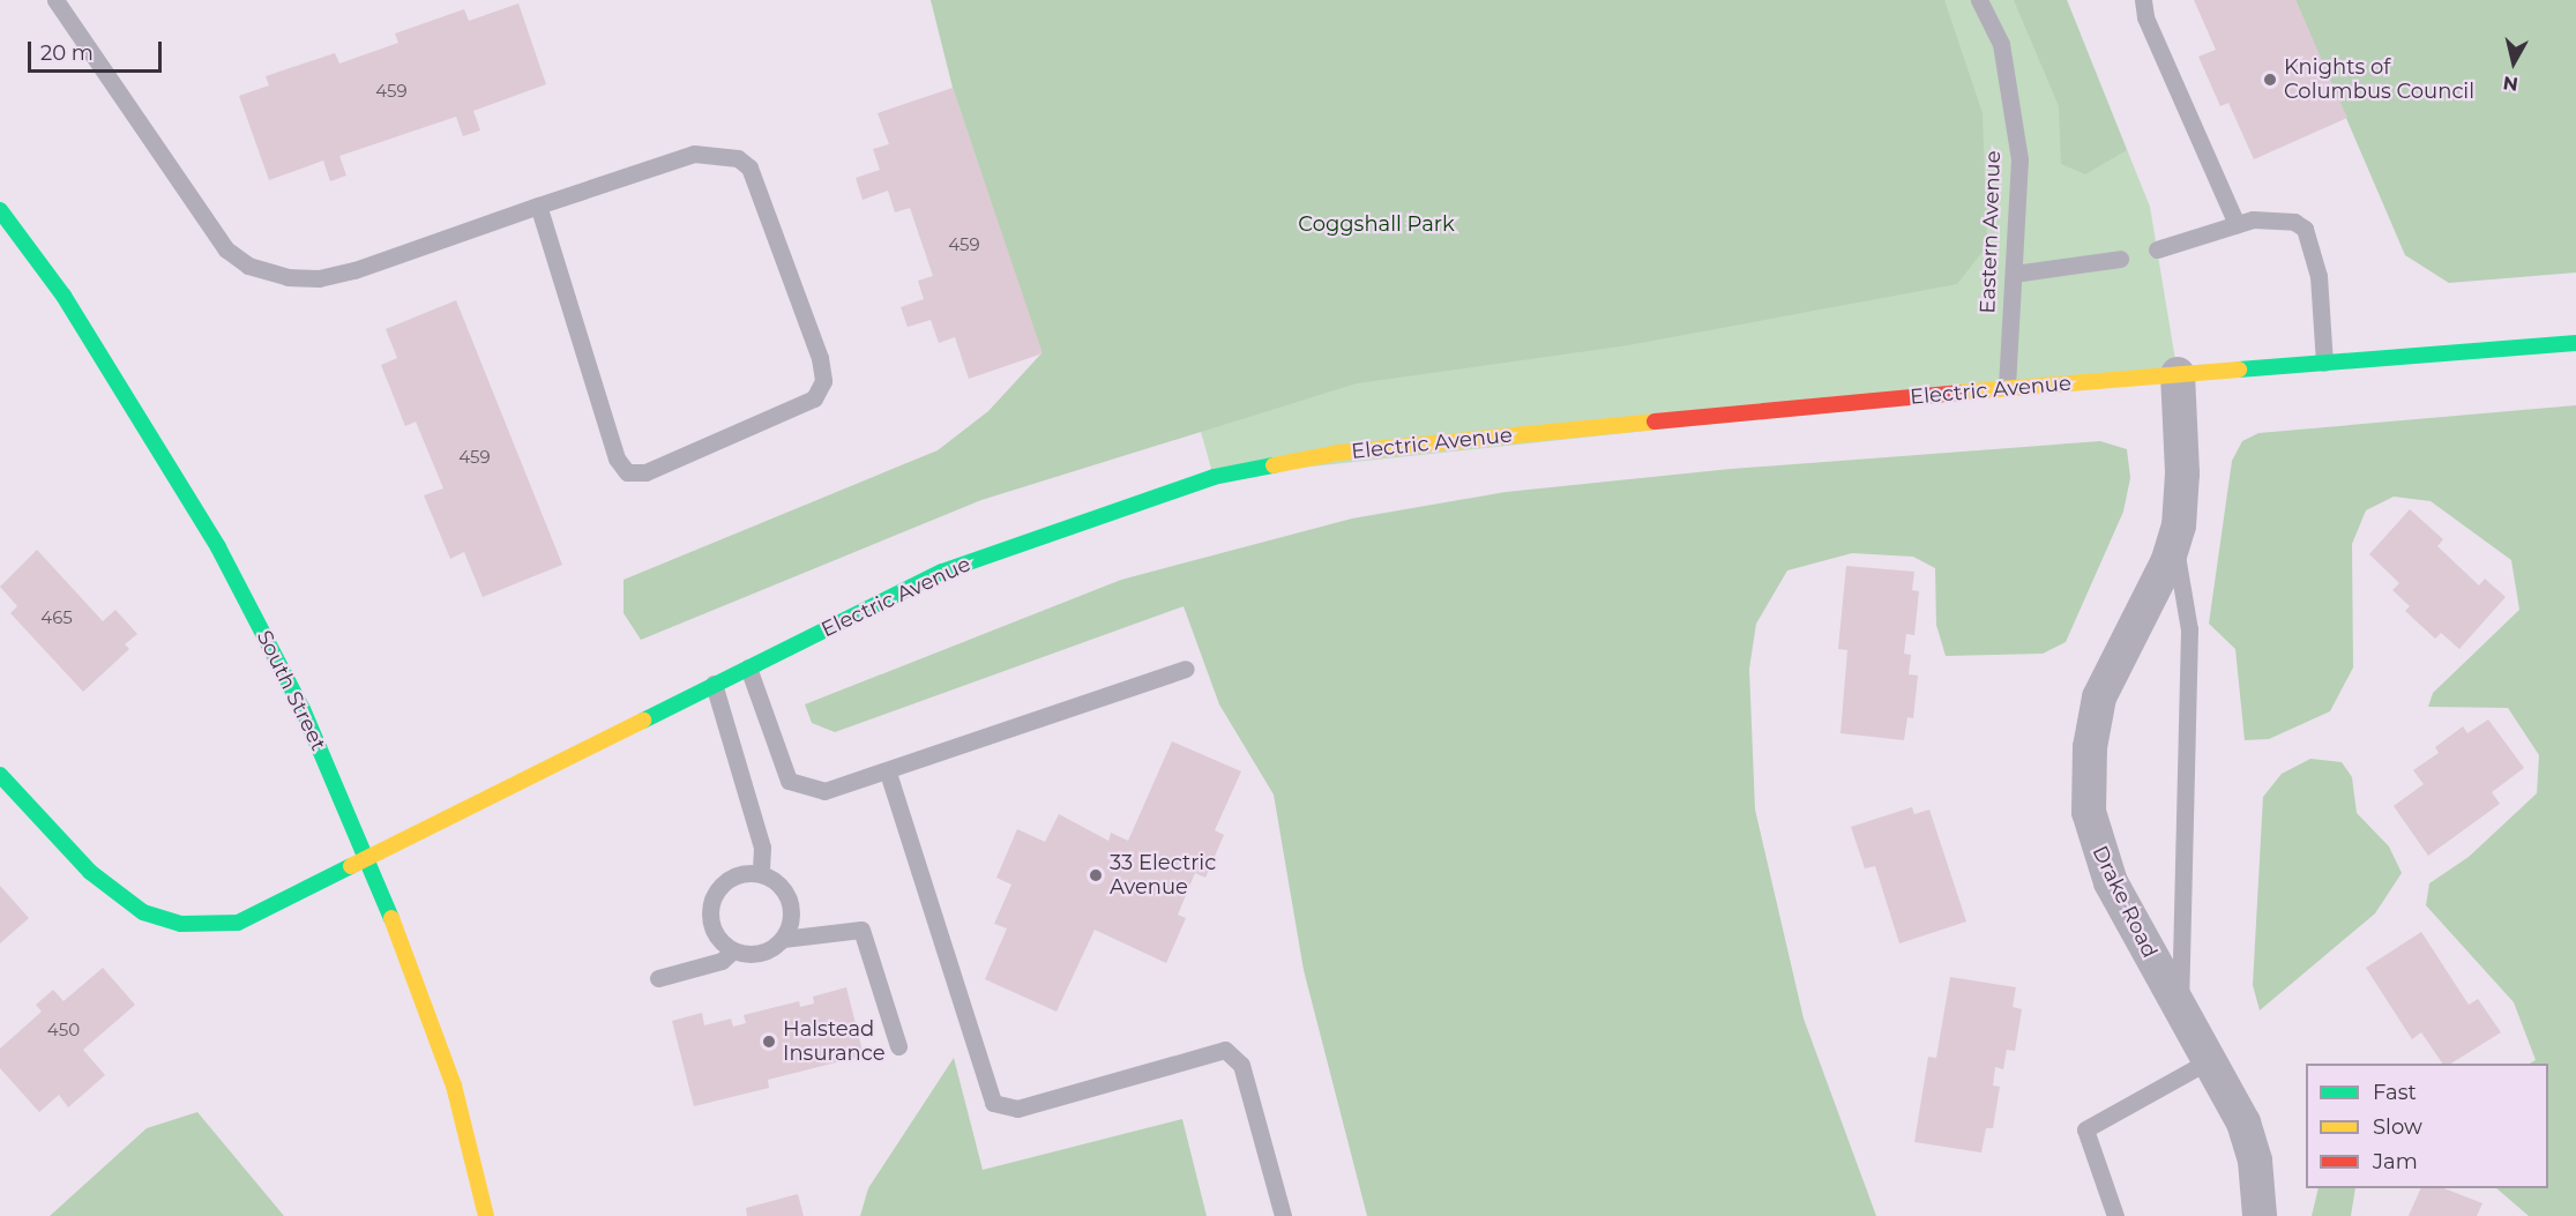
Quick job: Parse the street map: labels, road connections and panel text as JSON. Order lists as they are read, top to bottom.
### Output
{
  "streets": {
    "main road": ["Electric Avenue", "South Street"],
    "street": ["Drake Road"],
    "lane": ["Eastern Avenue"]
  },
  "crossings": [
    ["Eastern Avenue", "Electric Avenue"],
    ["Electric Avenue", "South Street"],
    ["Electric Avenue", "Drake Road"]
  ],
  "parks": ["Coggshall Park"],
  "places": ["Knights of Columbus Council", "33 Electric Avenue", "Halstead Insurance"],
  "house_numbers": [
    "459",
    "459",
    "459",
    "465",
    "450"
  ],
  "legend": ["Fast", "Slow", "Jam"],
  "scale_bar": "20 m",
  "north": "bottom"
}
